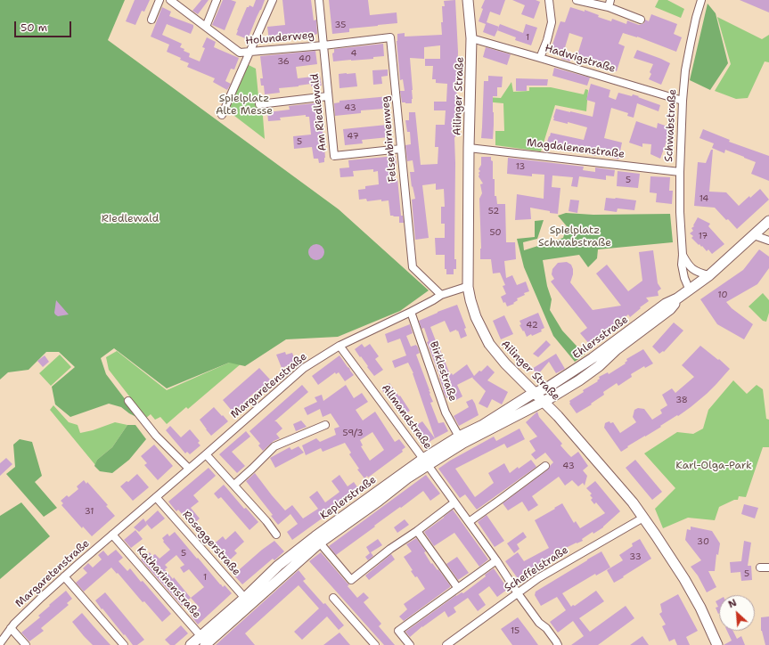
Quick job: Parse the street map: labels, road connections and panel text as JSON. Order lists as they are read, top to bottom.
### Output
{
  "streets": {
    "street": [
      "Holunderweg",
      "Hadwigstraße",
      "Ailinger Straße",
      "Am Riedlewald",
      "Schwabstraße",
      "Felsenbirnenweg",
      "Magdalenenstraße",
      "Ehlersstraße",
      "Birklestraße",
      "Margaretenstraße",
      "Allmandstraße",
      "Keplerstraße",
      "Roseggerstraße",
      "Scheffelstraße",
      "Katharinenstraße"
    ]
  },
  "crossings": [
    ["Holunderweg", "Am Riedlewald"],
    ["Holunderweg", "Felsenbirnenweg"],
    ["Hadwigstraße", "Ailinger Straße"],
    ["Hadwigstraße", "Schwabstraße"],
    ["Ailinger Straße", "Magdalenenstraße"],
    ["Ailinger Straße", "Ehlersstraße"],
    ["Ailinger Straße", "Margaretenstraße"],
    ["Ailinger Straße", "Keplerstraße"],
    ["Ailinger Straße", "Scheffelstraße"],
    ["Am Riedlewald", "Felsenbirnenweg"],
    ["Schwabstraße", "Magdalenenstraße"],
    ["Schwabstraße", "Ehlersstraße"],
    ["Felsenbirnenweg", "Margaretenstraße"],
    ["Ehlersstraße", "Keplerstraße"],
    ["Birklestraße", "Margaretenstraße"],
    ["Birklestraße", "Keplerstraße"],
    ["Margaretenstraße", "Allmandstraße"],
    ["Margaretenstraße", "Roseggerstraße"],
    ["Margaretenstraße", "Katharinenstraße"],
    ["Allmandstraße", "Keplerstraße"],
    ["Allmandstraße", "Scheffelstraße"],
    ["Keplerstraße", "Roseggerstraße"],
    ["Keplerstraße", "Katharinenstraße"]
  ],
  "parks": [
    "Spielplatz Alte Messe",
    "Riedlewald",
    "Spielplatz Schwabstraße",
    "Karl-Olga-Park"
  ],
  "house_numbers": [
    "35",
    "1",
    "4",
    "40",
    "36",
    "43",
    "47",
    "5",
    "13",
    "5",
    "14",
    "52",
    "50",
    "17",
    "10",
    "42",
    "38",
    "59/3",
    "43",
    "31",
    "30",
    "5",
    "33",
    "5",
    "1",
    "15"
  ],
  "scale_bar": "50 m",
  "north": "top left"
}
